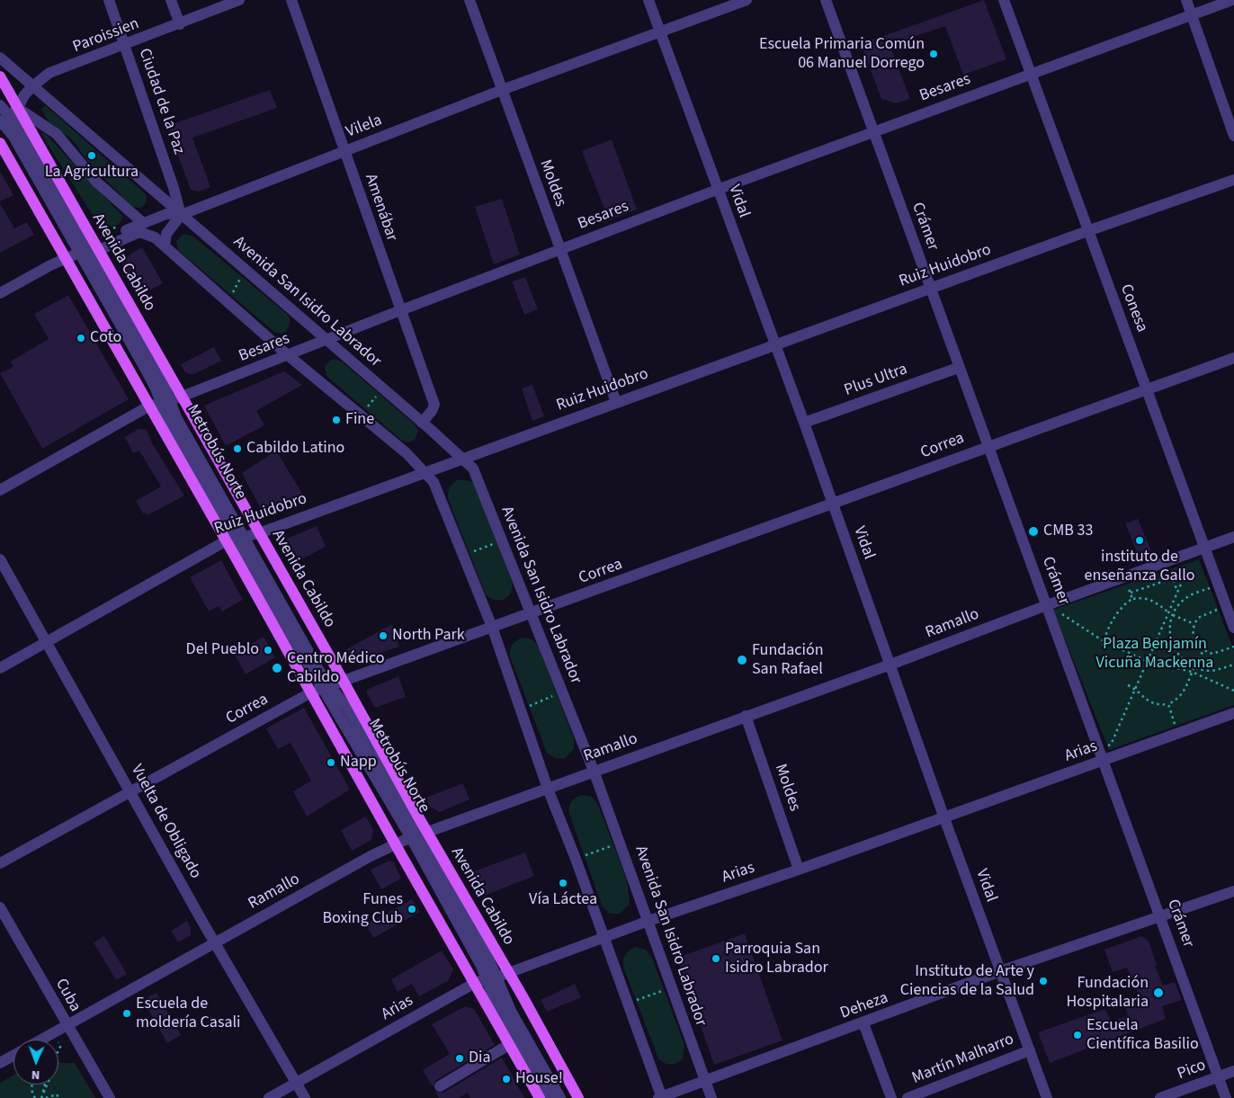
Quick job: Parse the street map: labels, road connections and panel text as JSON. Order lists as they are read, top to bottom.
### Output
{
  "streets": {
    "main road": ["Avenida Cabildo"],
    "street": [
      "Paroissien",
      "Besares",
      "Ciudad de la Paz",
      "Vilela",
      "Moldes",
      "Vidal",
      "Amenábar",
      "Crámer",
      "Ruiz Huidobro",
      "Avenida San Isidro Labrador",
      "Conesa",
      "Plus Ultra",
      "Correa",
      "Metrobús Norte",
      "Ramallo",
      "Arias",
      "Vuelta de Obligado",
      "Cuba",
      "Deheza",
      "Martín Malharro",
      "Pico"
    ]
  },
  "crossings": [
    ["Paroissien", "Ciudad de la Paz"],
    ["Paroissien", "Avenida Cabildo"],
    ["Paroissien", "Avenida San Isidro Labrador"],
    ["Paroissien", "Metrobús Norte"],
    ["Besares", "Moldes"],
    ["Besares", "Vidal"],
    ["Besares", "Amenábar"],
    ["Besares", "Crámer"],
    ["Besares", "Avenida Cabildo"],
    ["Besares", "Avenida San Isidro Labrador"],
    ["Besares", "Conesa"],
    ["Besares", "Metrobús Norte"],
    ["Ciudad de la Paz", "Vilela"],
    ["Ciudad de la Paz", "Avenida San Isidro Labrador"],
    ["Vilela", "Moldes"],
    ["Vilela", "Vidal"],
    ["Vilela", "Amenábar"],
    ["Vilela", "Avenida Cabildo"],
    ["Vilela", "Avenida San Isidro Labrador"],
    ["Vilela", "Metrobús Norte"],
    ["Moldes", "Ruiz Huidobro"],
    ["Moldes", "Ramallo"],
    ["Moldes", "Arias"],
    ["Vidal", "Ruiz Huidobro"],
    ["Vidal", "Plus Ultra"],
    ["Vidal", "Correa"],
    ["Vidal", "Ramallo"],
    ["Vidal", "Arias"],
    ["Vidal", "Deheza"],
    ["Vidal", "Martín Malharro"],
    ["Amenábar", "Avenida San Isidro Labrador"],
    ["Crámer", "Ruiz Huidobro"],
    ["Crámer", "Plus Ultra"],
    ["Crámer", "Correa"],
    ["Crámer", "Ramallo"],
    ["Crámer", "Arias"],
    ["Crámer", "Deheza"],
    ["Crámer", "Pico"],
    ["Avenida Cabildo", "Ruiz Huidobro"],
    ["Avenida Cabildo", "Correa"],
    ["Avenida Cabildo", "Metrobús Norte"],
    ["Avenida Cabildo", "Ramallo"],
    ["Avenida Cabildo", "Arias"],
    ["Ruiz Huidobro", "Avenida San Isidro Labrador"],
    ["Ruiz Huidobro", "Conesa"],
    ["Ruiz Huidobro", "Metrobús Norte"],
    ["Ruiz Huidobro", "Vuelta de Obligado"],
    ["Avenida San Isidro Labrador", "Correa"],
    ["Avenida San Isidro Labrador", "Ramallo"],
    ["Avenida San Isidro Labrador", "Arias"],
    ["Avenida San Isidro Labrador", "Deheza"],
    ["Conesa", "Correa"],
    ["Conesa", "Ramallo"],
    ["Correa", "Metrobús Norte"],
    ["Correa", "Vuelta de Obligado"],
    ["Metrobús Norte", "Ramallo"],
    ["Metrobús Norte", "Arias"],
    ["Ramallo", "Vuelta de Obligado"],
    ["Ramallo", "Cuba"],
    ["Arias", "Vuelta de Obligado"]
  ],
  "parks": ["Plaza Benjamín Vicuña Mackenna"],
  "places": [
    "Escuela Primaria Común 06 Manuel Dorrego",
    "La Agricultura",
    "Coto",
    "Fine",
    "Cabildo Latino",
    "CMB 33",
    "instituto de enseñanza Gallo",
    "North Park",
    "Del Pueblo",
    "Fundación San Rafael",
    "Centro Médico Cabildo",
    "Napp",
    "Vía Láctea",
    "Funes Boxing Club",
    "Parroquia San Isidro Labrador",
    "Instituto de Arte y Ciencias de la Salud",
    "Fundación Hospitalaria",
    "Escuela de moldería Casali",
    "Escuela Científica Basilio",
    "Dia",
    "House!"
  ],
  "north": "bottom"
}
